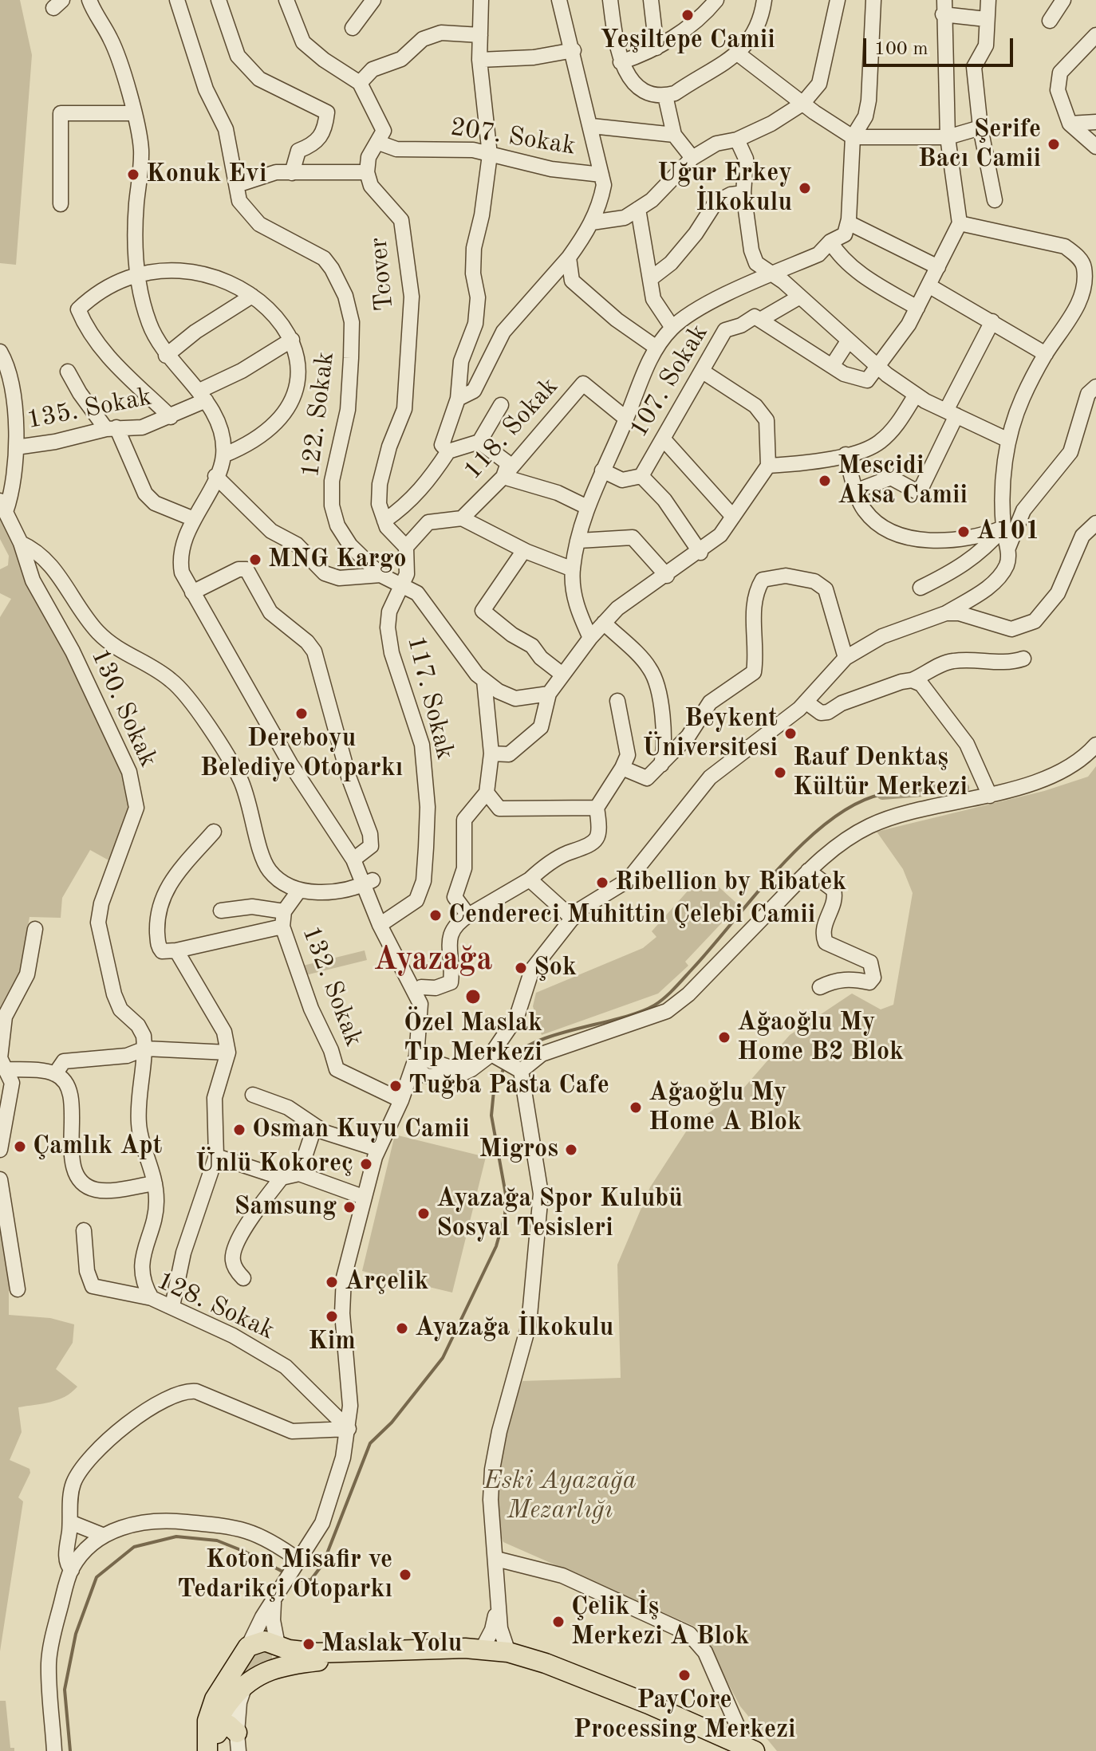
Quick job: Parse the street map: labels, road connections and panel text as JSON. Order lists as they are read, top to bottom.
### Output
{
  "streets": {
    "street": [
      "207. Sokak",
      "Tcover",
      "107. Sokak",
      "135. Sokak",
      "122. Sokak",
      "118. Sokak",
      "117. Sokak",
      "130. Sokak",
      "132. Sokak",
      "128. Sokak"
    ]
  },
  "crossings": [
    ["130. Sokak", "128. Sokak"]
  ],
  "districts": ["Ayazağa"],
  "parks": ["Eski Ayazağa Mezarlığı"],
  "places": [
    "Yeşiltepe Camii",
    "Şerife Bacı Camii",
    "Konuk Evi",
    "Uğur Erkey İlkokulu",
    "Mescidi Aksa Camii",
    "A101",
    "MNG Kargo",
    "Dereboyu Belediye Otoparkı",
    "Beykent Üniversitesi",
    "Rauf Denktaş Kültür Merkezi",
    "Ribellion by Ribatek",
    "Cendereci Muhittin Çelebi Camii",
    "Şok",
    "Özel Maslak Tıp Merkezi",
    "Ağaoğlu My Home B2 Blok",
    "Tuğba Pasta Cafe",
    "Ağaoğlu My Home A Blok",
    "Osman Kuyu Camii",
    "Çamlık Apt",
    "Migros",
    "Ünlü Kokoreç",
    "Samsung",
    "Ayazağa Spor Kulubü Sosyal Tesisleri",
    "Arçelik",
    "Kim",
    "Ayazağa İlkokulu",
    "Koton Misafir ve Tedarikçi Otoparkı",
    "Çelik İş Merkezi A Blok",
    "Maslak Yolu",
    "PayCore Processing Merkezi"
  ],
  "scale_bar": "100 m"
}
